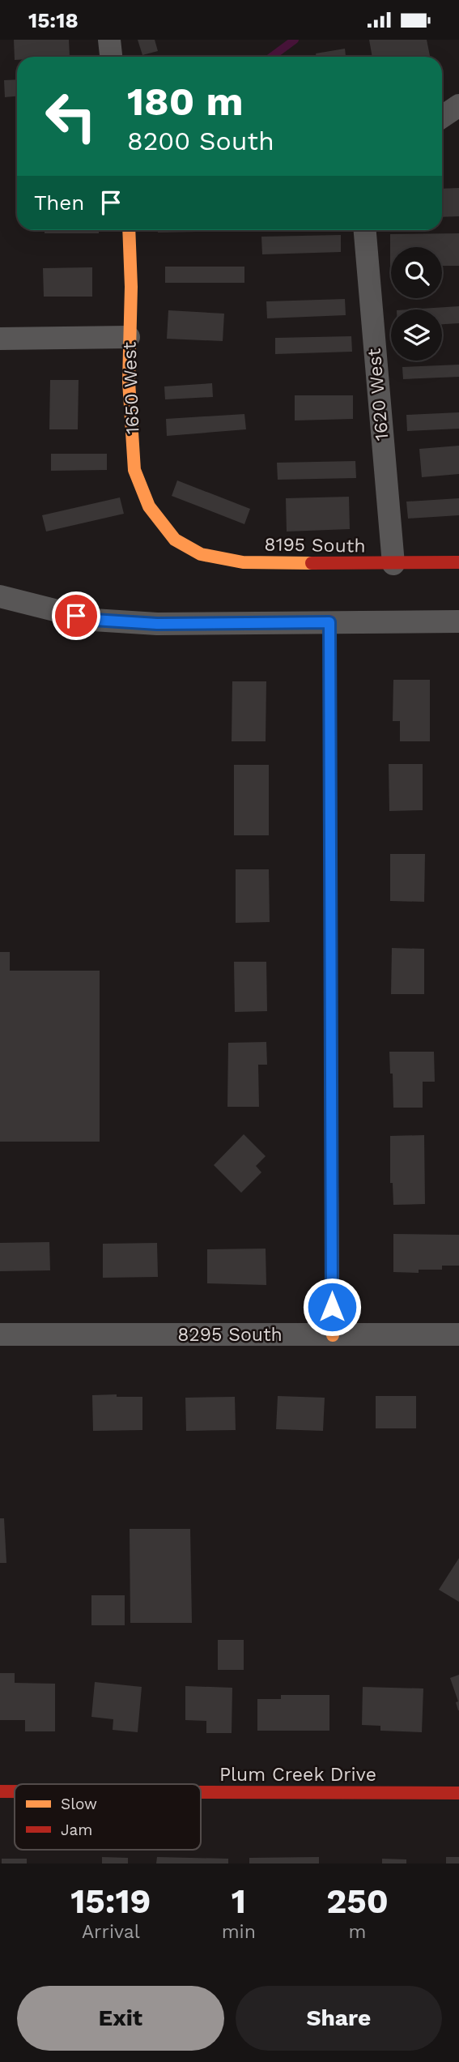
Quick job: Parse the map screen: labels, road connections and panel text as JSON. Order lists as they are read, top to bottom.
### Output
{
  "streets": {
    "street": [
      "1650 West",
      "1620 West",
      "8195 South",
      "8295 South",
      "Plum Creek Drive"
    ]
  },
  "crossings": [
    ["1650 West", "8195 South"],
    ["1620 West", "8195 South"]
  ],
  "legend": ["Slow", "Jam"],
  "page": {
    "status": "15:18",
    "turn": ["180 m", "8200 South"],
    "then": "Then",
    "eta": [
      "15:19",
      "Arrival",
      "1",
      "min",
      "250",
      "m"
    ],
    "buttons": ["Exit", "Share"]
  }
}
